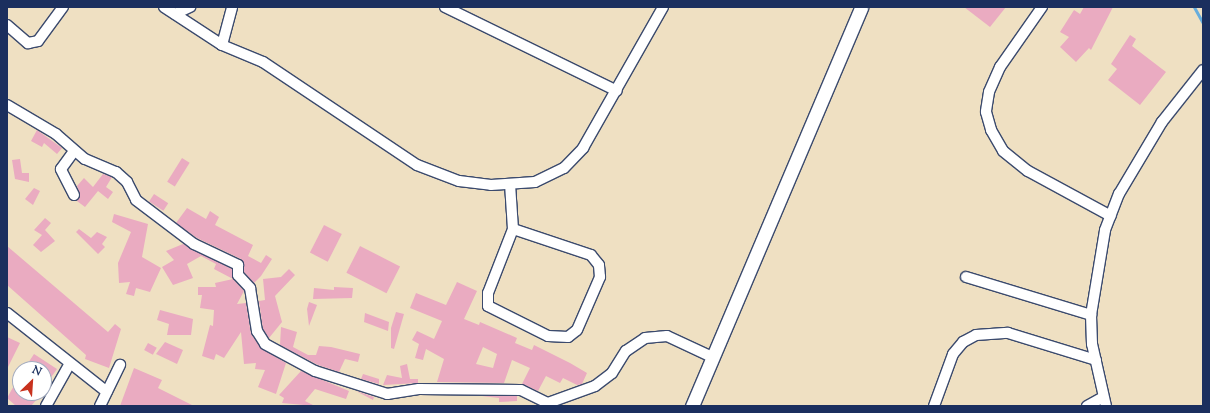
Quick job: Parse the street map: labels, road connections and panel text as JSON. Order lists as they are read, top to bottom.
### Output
{
  "north": "top right"
}
